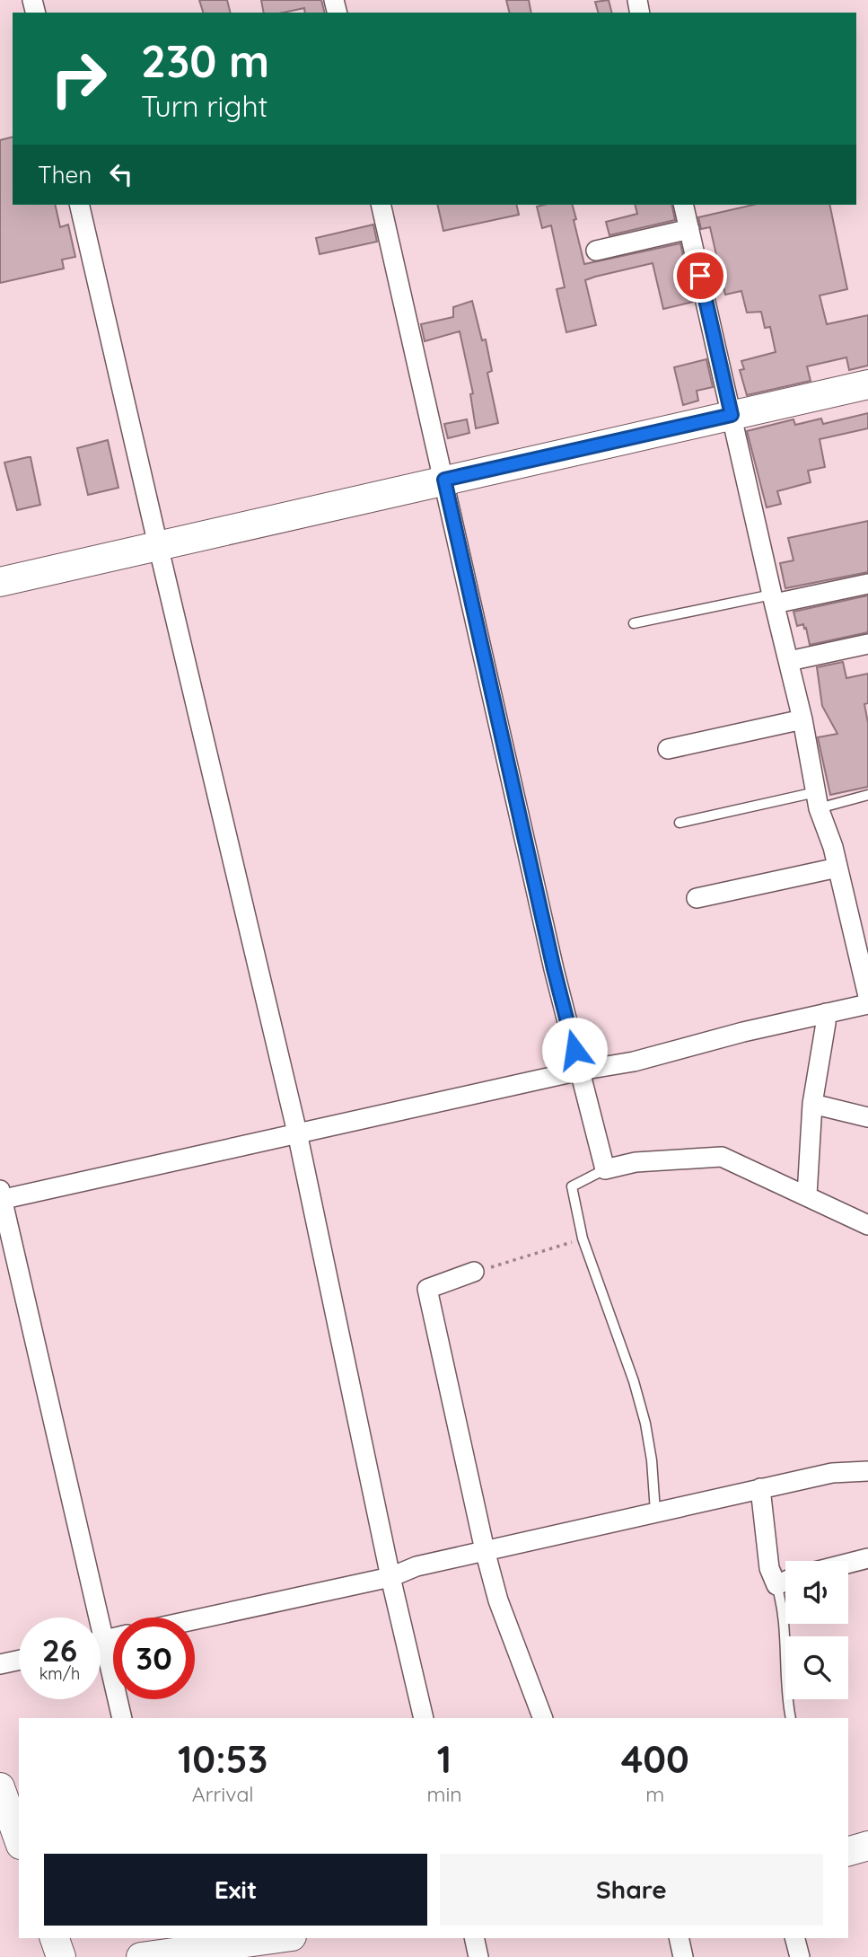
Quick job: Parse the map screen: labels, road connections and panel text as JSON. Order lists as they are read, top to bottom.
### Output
{
  "page": {
    "turn": ["230 m", "Turn right"],
    "then": "Then",
    "speed": "26 km/h",
    "limit": "30",
    "eta": [
      "10:53",
      "Arrival",
      "1",
      "min",
      "400",
      "m"
    ],
    "buttons": ["Exit", "Share"]
  }
}
